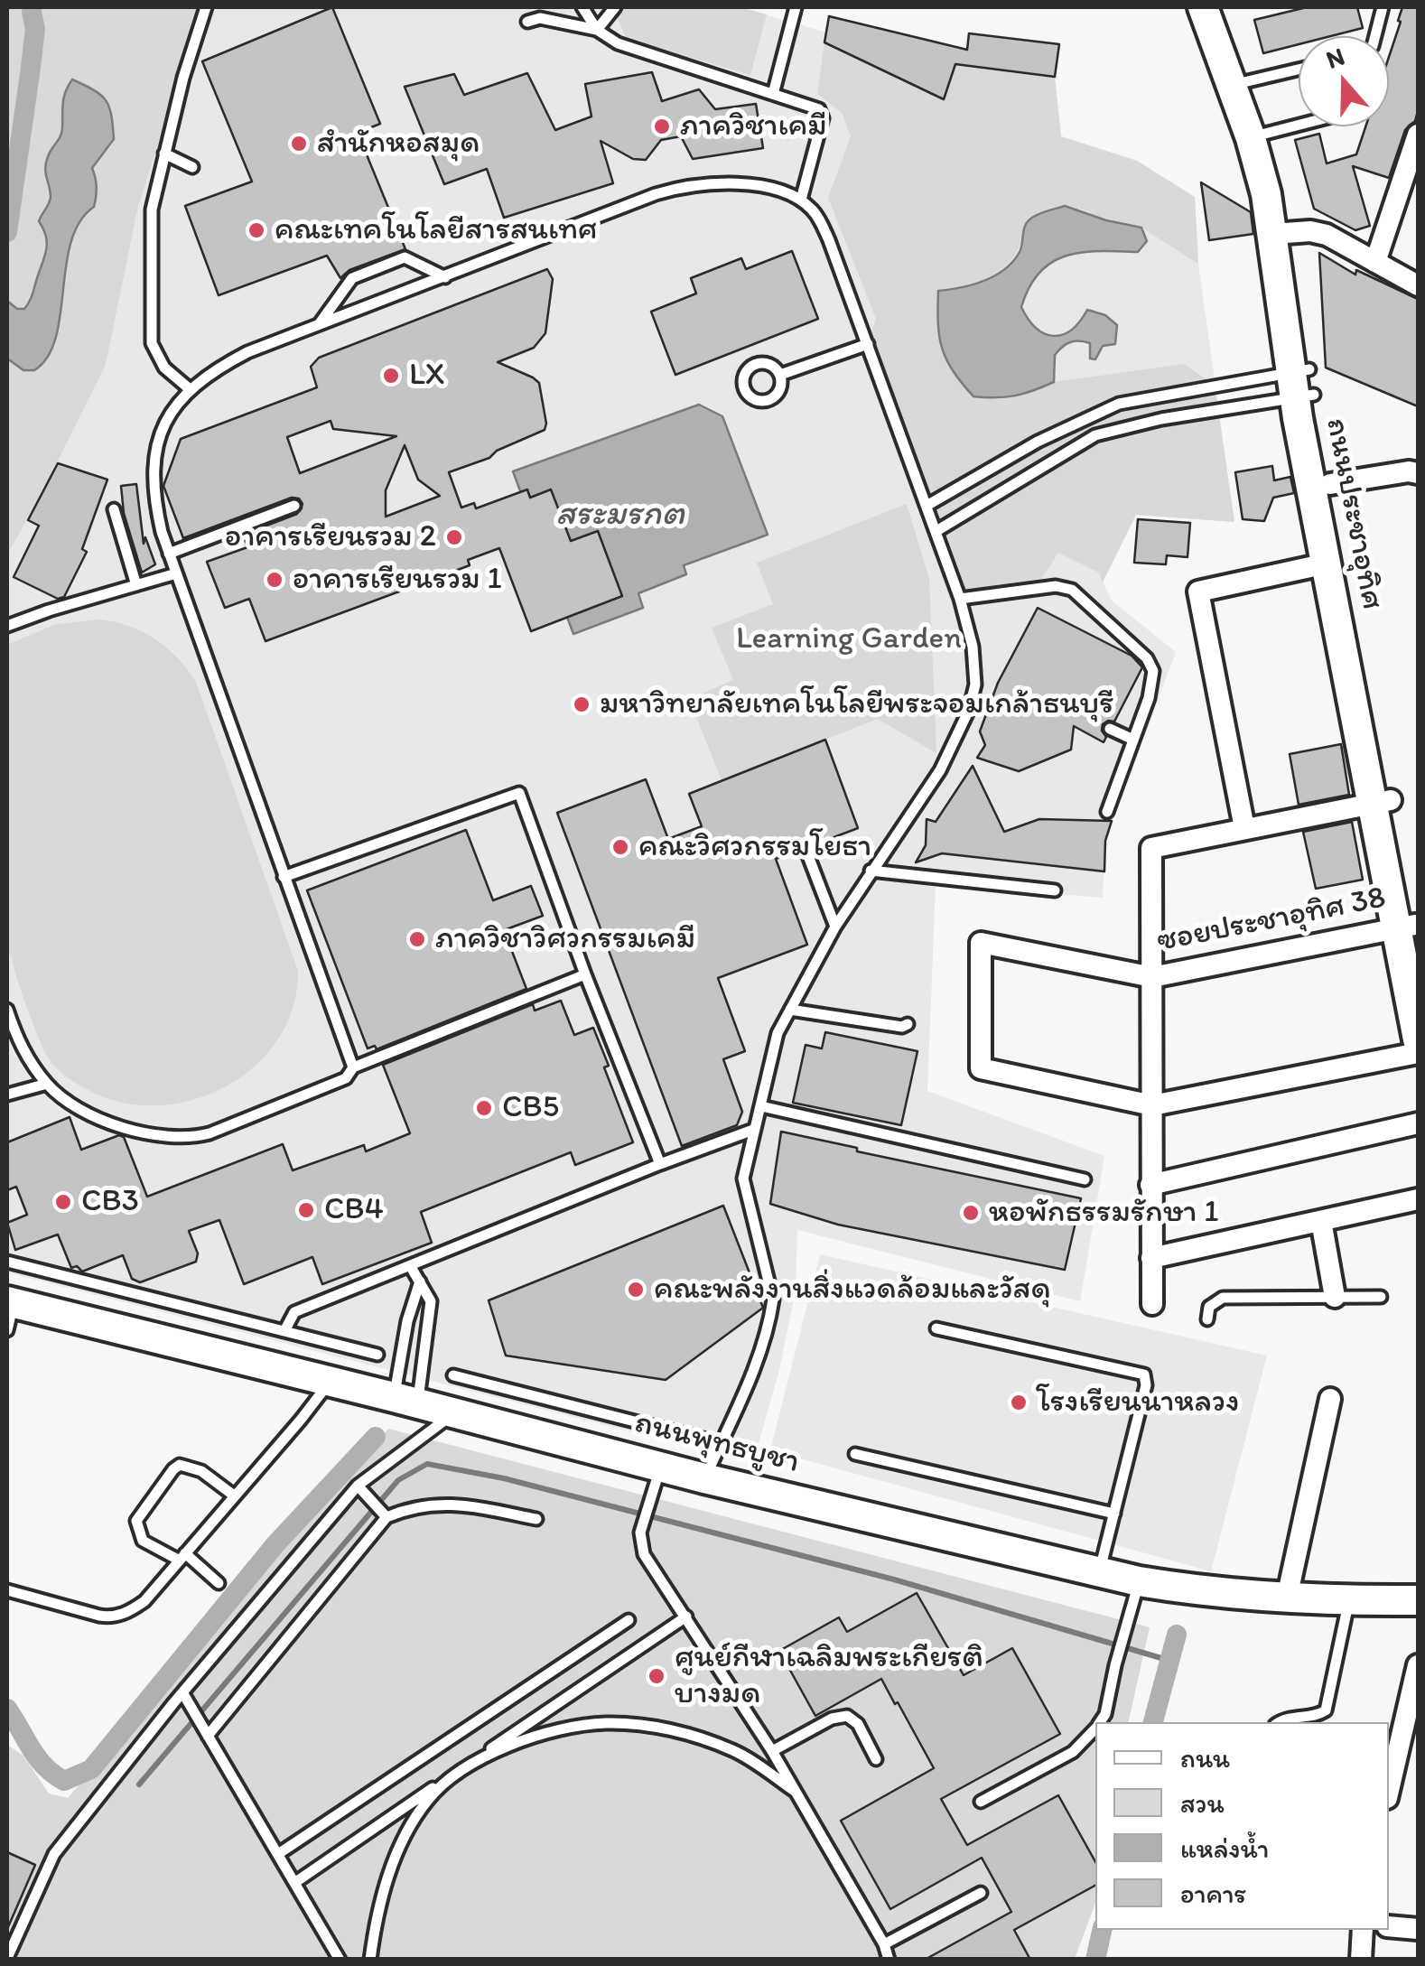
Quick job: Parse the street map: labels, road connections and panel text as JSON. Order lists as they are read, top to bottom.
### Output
{
  "streets": {
    "main road": ["ถนนประชาอุทิศ", "ถนนพุทธบูชา"],
    "street": ["ซอยประชาอุทิศ 38"]
  },
  "crossings": [
    ["ถนนประชาอุทิศ", "ซอยประชาอุทิศ 38"]
  ],
  "water": ["สระมรกต"],
  "parks": ["Learning Garden"],
  "places": [
    "ภาควิชาเคมี",
    "สำนักหอสมุด",
    "คณะเทคโนโลยีสารสนเทศ",
    "LX",
    "อาคารเรียนรวม 2",
    "อาคารเรียนรวม 1",
    "มหาวิทยาลัยเทคโนโลยีพระจอมเกล้าธนบุรี",
    "คณะวิศวกรรมโยธา",
    "ภาควิชาวิศวกรรมเคมี",
    "CB5",
    "CB3",
    "CB4",
    "หอพักธรรมรักษา 1",
    "คณะพลังงานสิ่งแวดล้อมและวัสดุ",
    "โรงเรียนนาหลวง",
    "ศูนย์กีฬาเฉลิมพระเกียรติ บางมด"
  ],
  "legend": [
    "ถนน",
    "สวน",
    "แหล่งน้ำ",
    "อาคาร"
  ],
  "north": "top"
}
